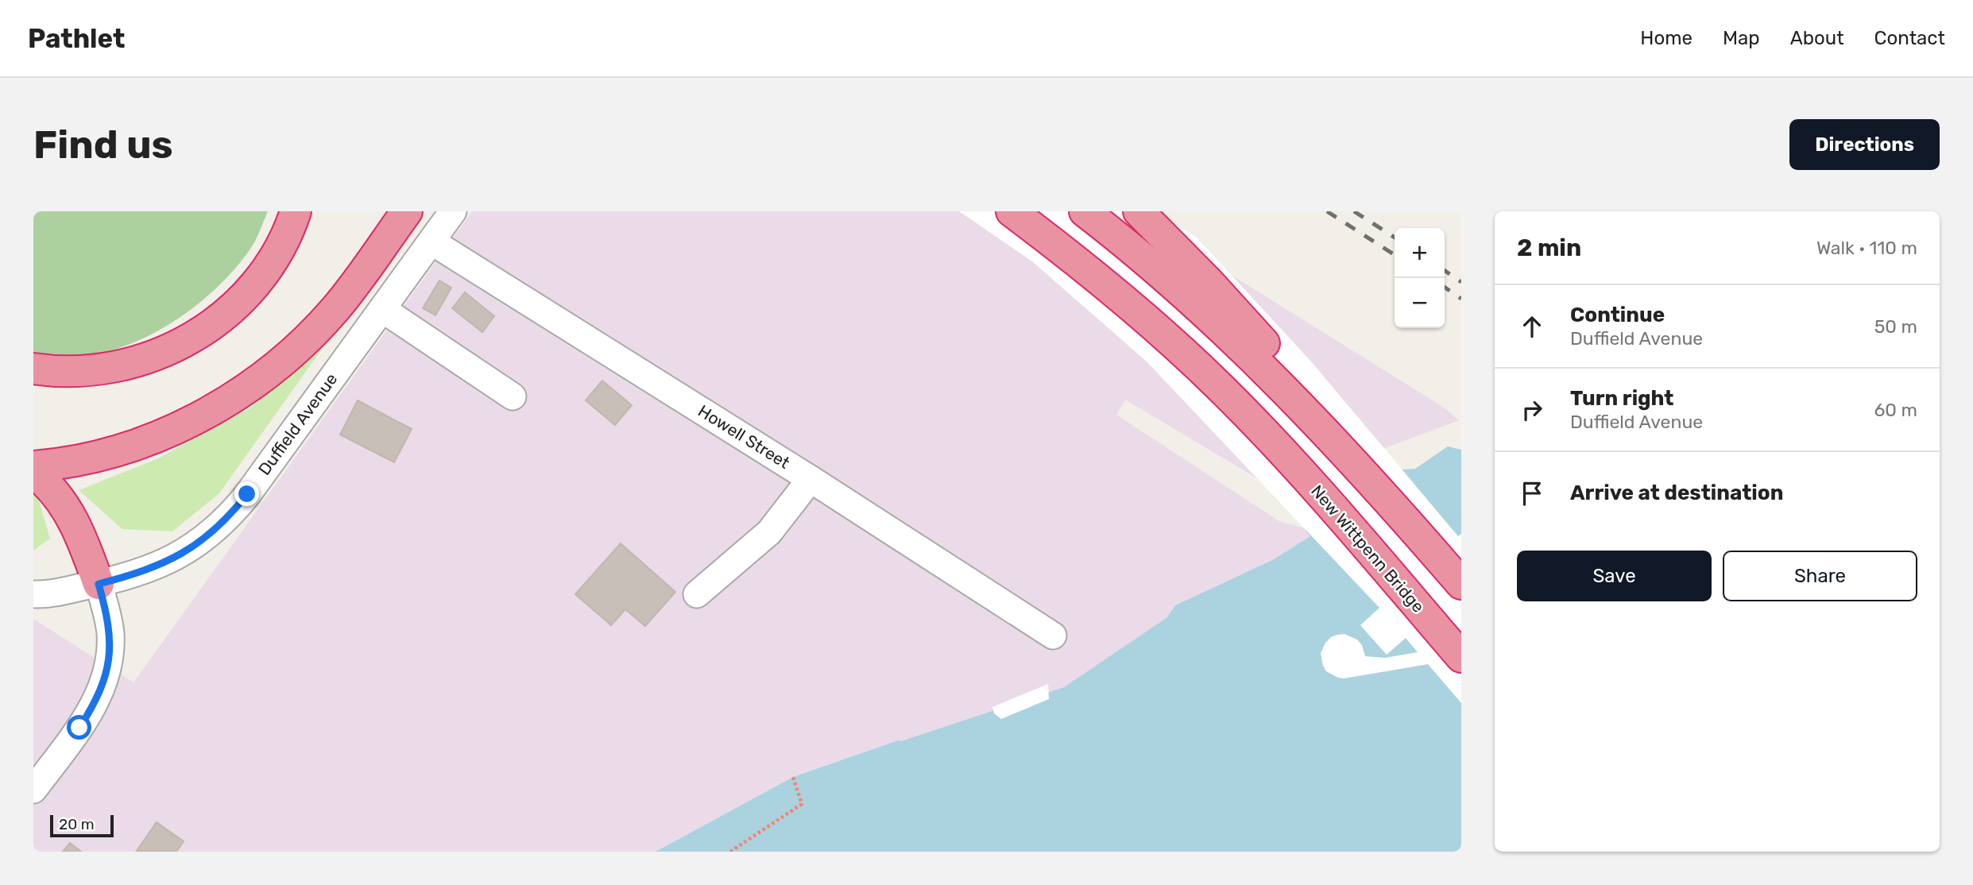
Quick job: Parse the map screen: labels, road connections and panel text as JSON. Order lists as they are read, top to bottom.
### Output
{
  "streets": {
    "highway": ["New Wittpenn Bridge"],
    "street": ["Duffield Avenue", "Howell Street"]
  },
  "crossings": [
    ["Duffield Avenue", "Howell Street"]
  ],
  "scale_bar": "20 m",
  "page": {
    "header": "Pathlet",
    "nav": [
      "Home",
      "Map",
      "About",
      "Contact"
    ],
    "buttons": [
      "Directions",
      ["Save", "Share"]
    ],
    "title": "Find us",
    "heading": ["2 min", "Walk · 110 m"],
    "map_buttons": ["+", "−"],
    "list": [
      ["Continue", "Duffield Avenue", "50 m"],
      ["Turn right", "Duffield Avenue", "60 m"],
      "Arrive at destination"
    ],
    "scale": "20 m"
  }
}
